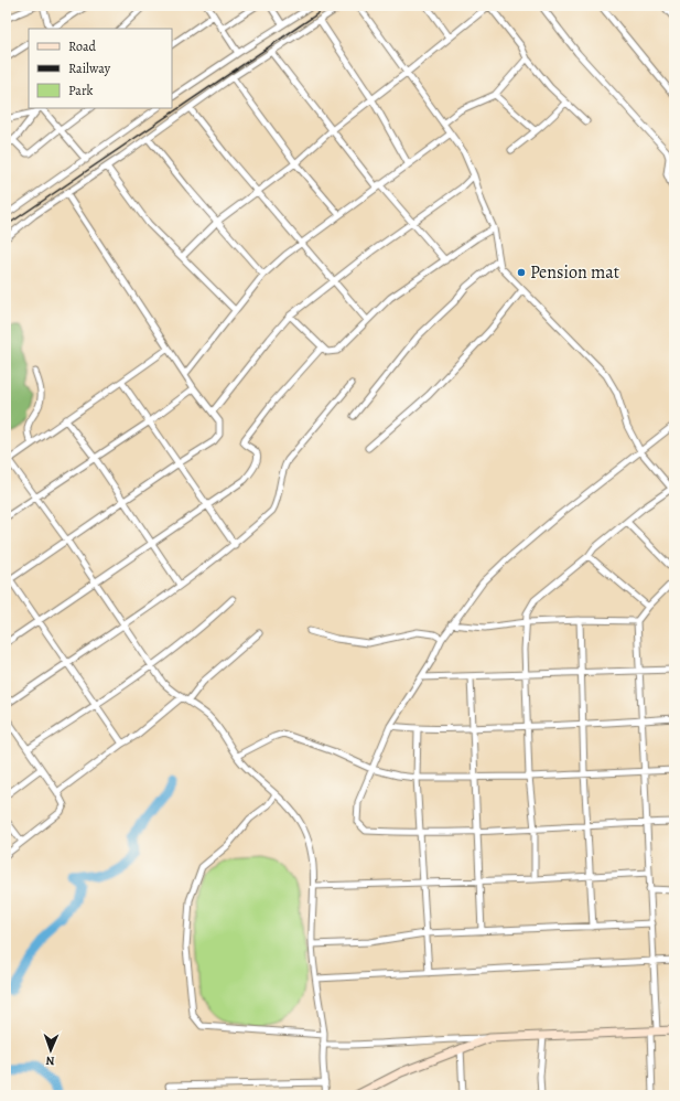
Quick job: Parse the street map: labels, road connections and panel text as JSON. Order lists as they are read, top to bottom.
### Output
{
  "places": ["Pension mat"],
  "legend": ["Road", "Railway", "Park"],
  "north": "bottom"
}
